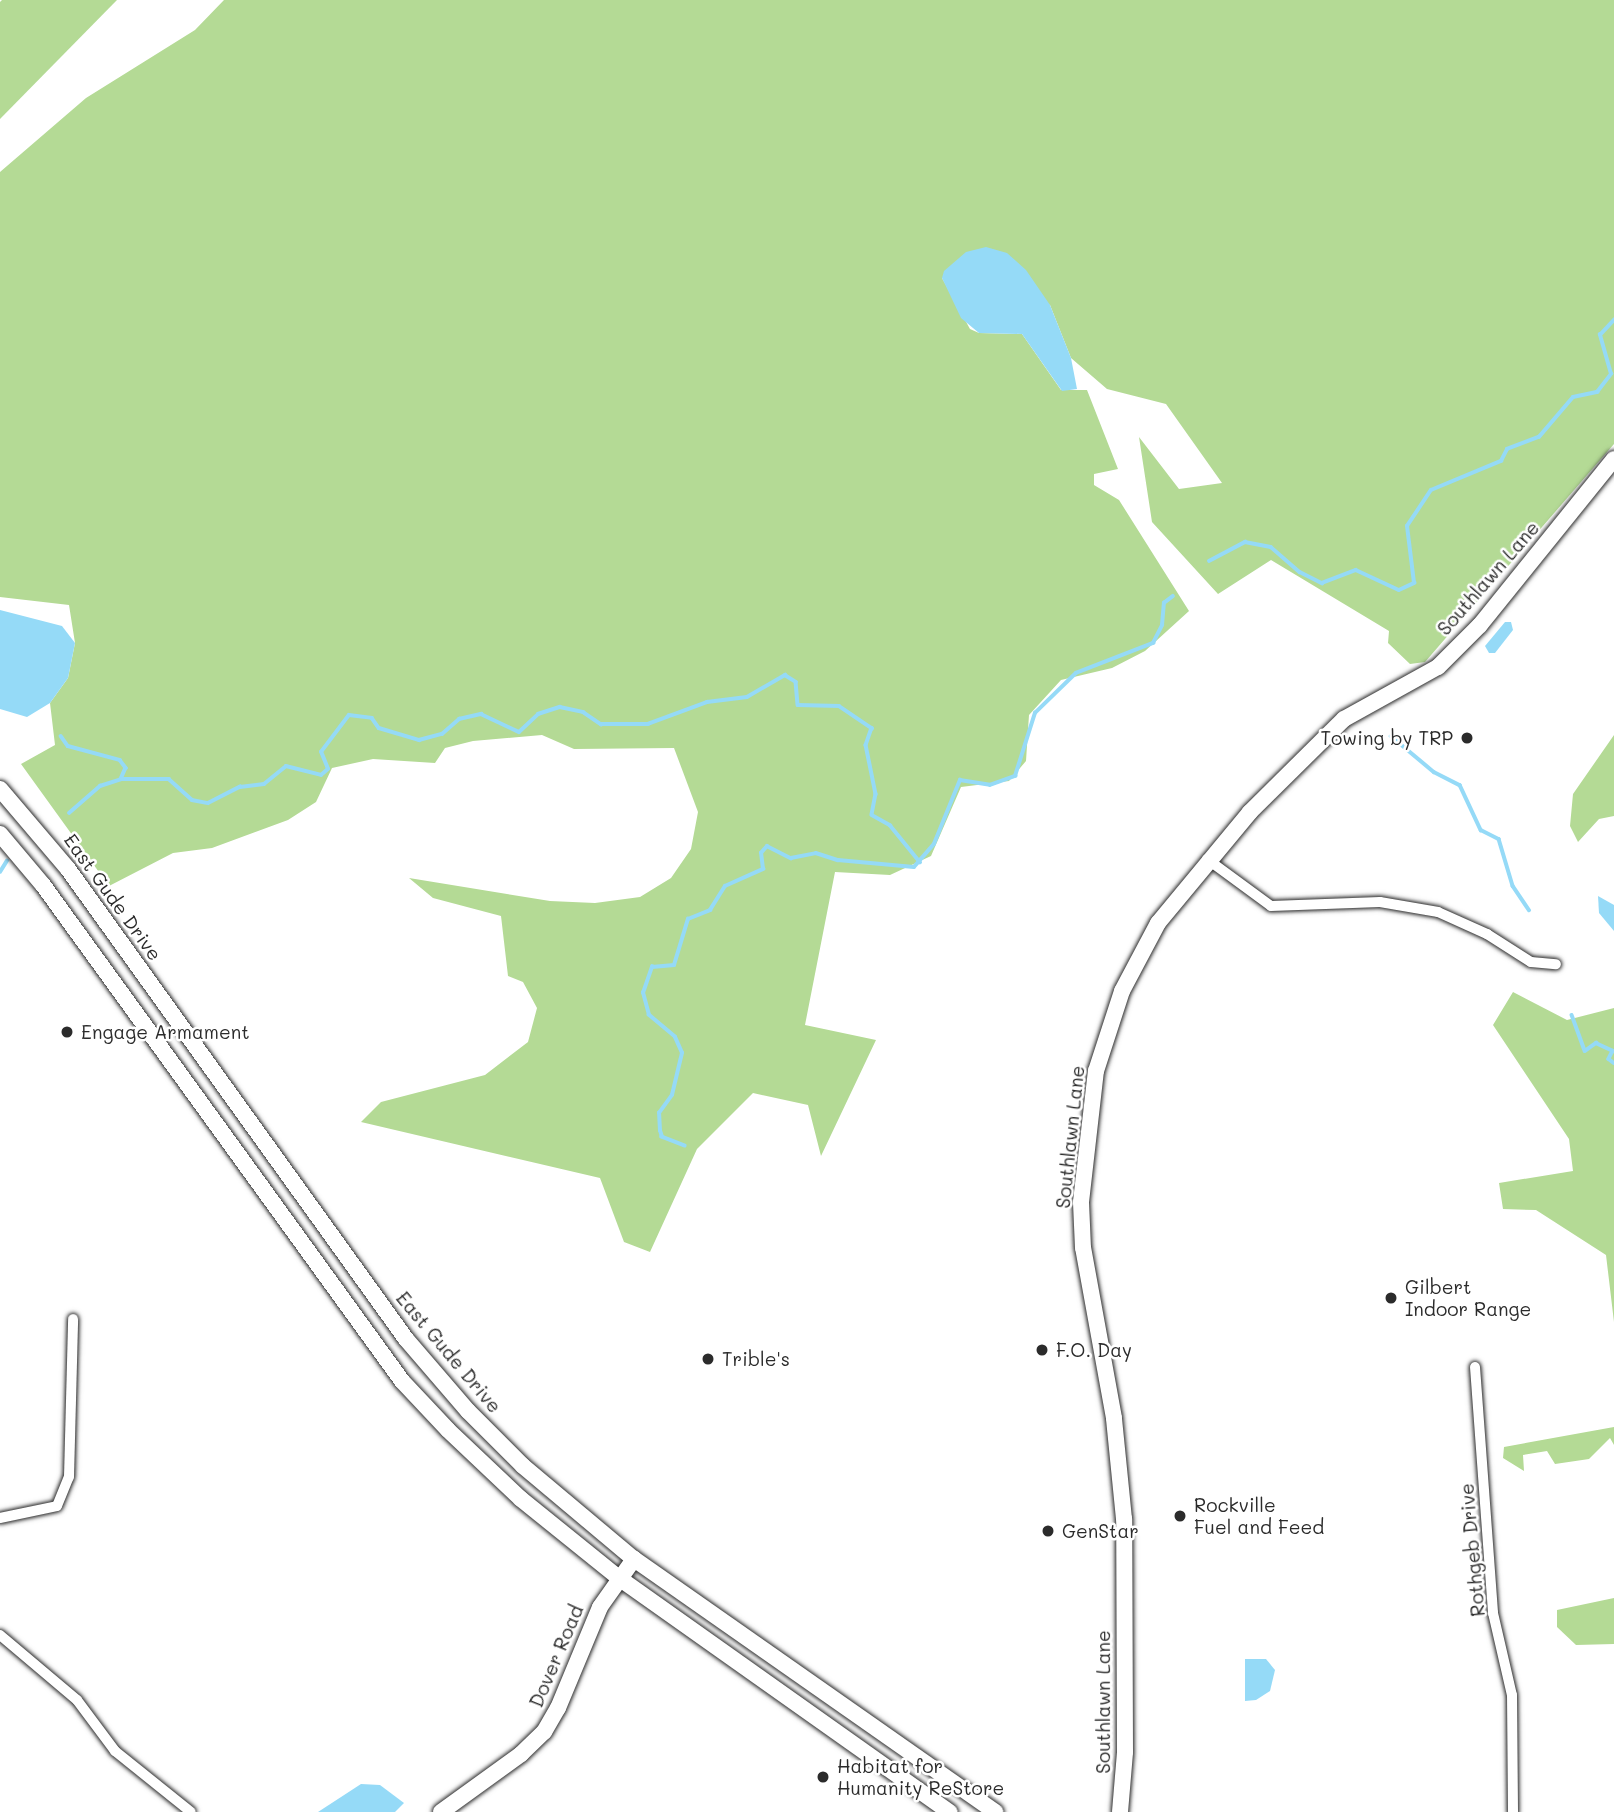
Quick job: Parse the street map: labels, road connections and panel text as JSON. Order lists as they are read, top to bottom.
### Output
{
  "streets": {
    "main road": ["Southlawn Lane", "East Gude Drive", "Dover Road"],
    "street": ["Rothgeb Drive"]
  },
  "crossings": [
    ["East Gude Drive", "Dover Road"]
  ],
  "places": [
    "Towing by TRP",
    "Engage Armament",
    "Gilbert Indoor Range",
    "F.O. Day",
    "Trible's",
    "Rockville Fuel and Feed",
    "GenStar",
    "Habitat for Humanity ReStore"
  ]
}
